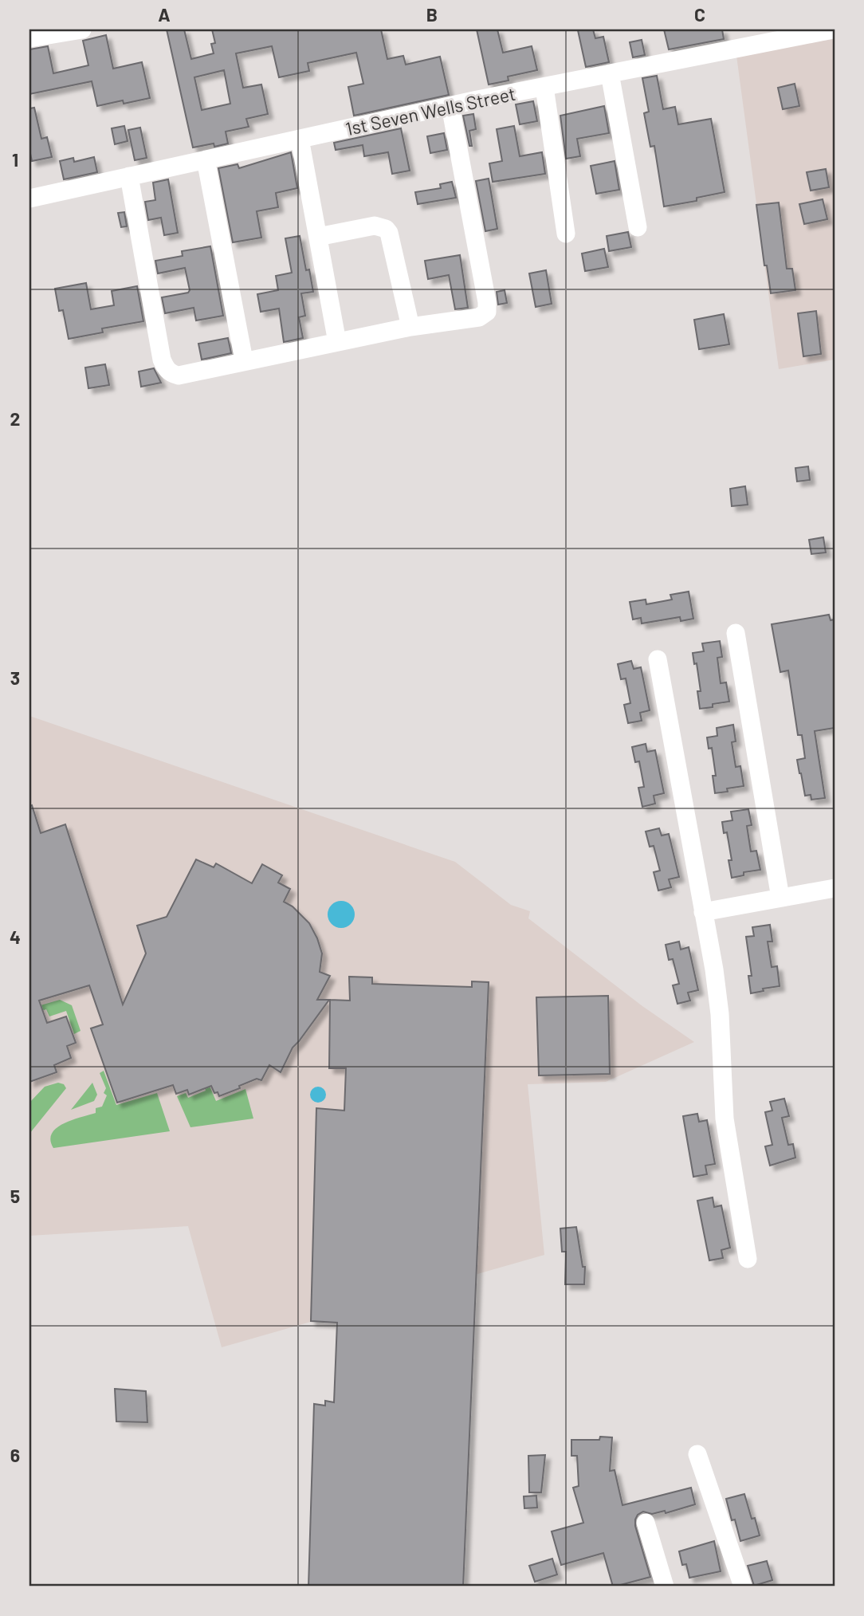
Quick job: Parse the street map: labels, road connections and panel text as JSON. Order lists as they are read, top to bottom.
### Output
{
  "streets": {
    "street": ["1st Seven Wells Street"]
  },
  "grid": {
    "columns": ["A", "B", "C"],
    "rows": [
      "1",
      "2",
      "3",
      "4",
      "5",
      "6"
    ]
  }
}
